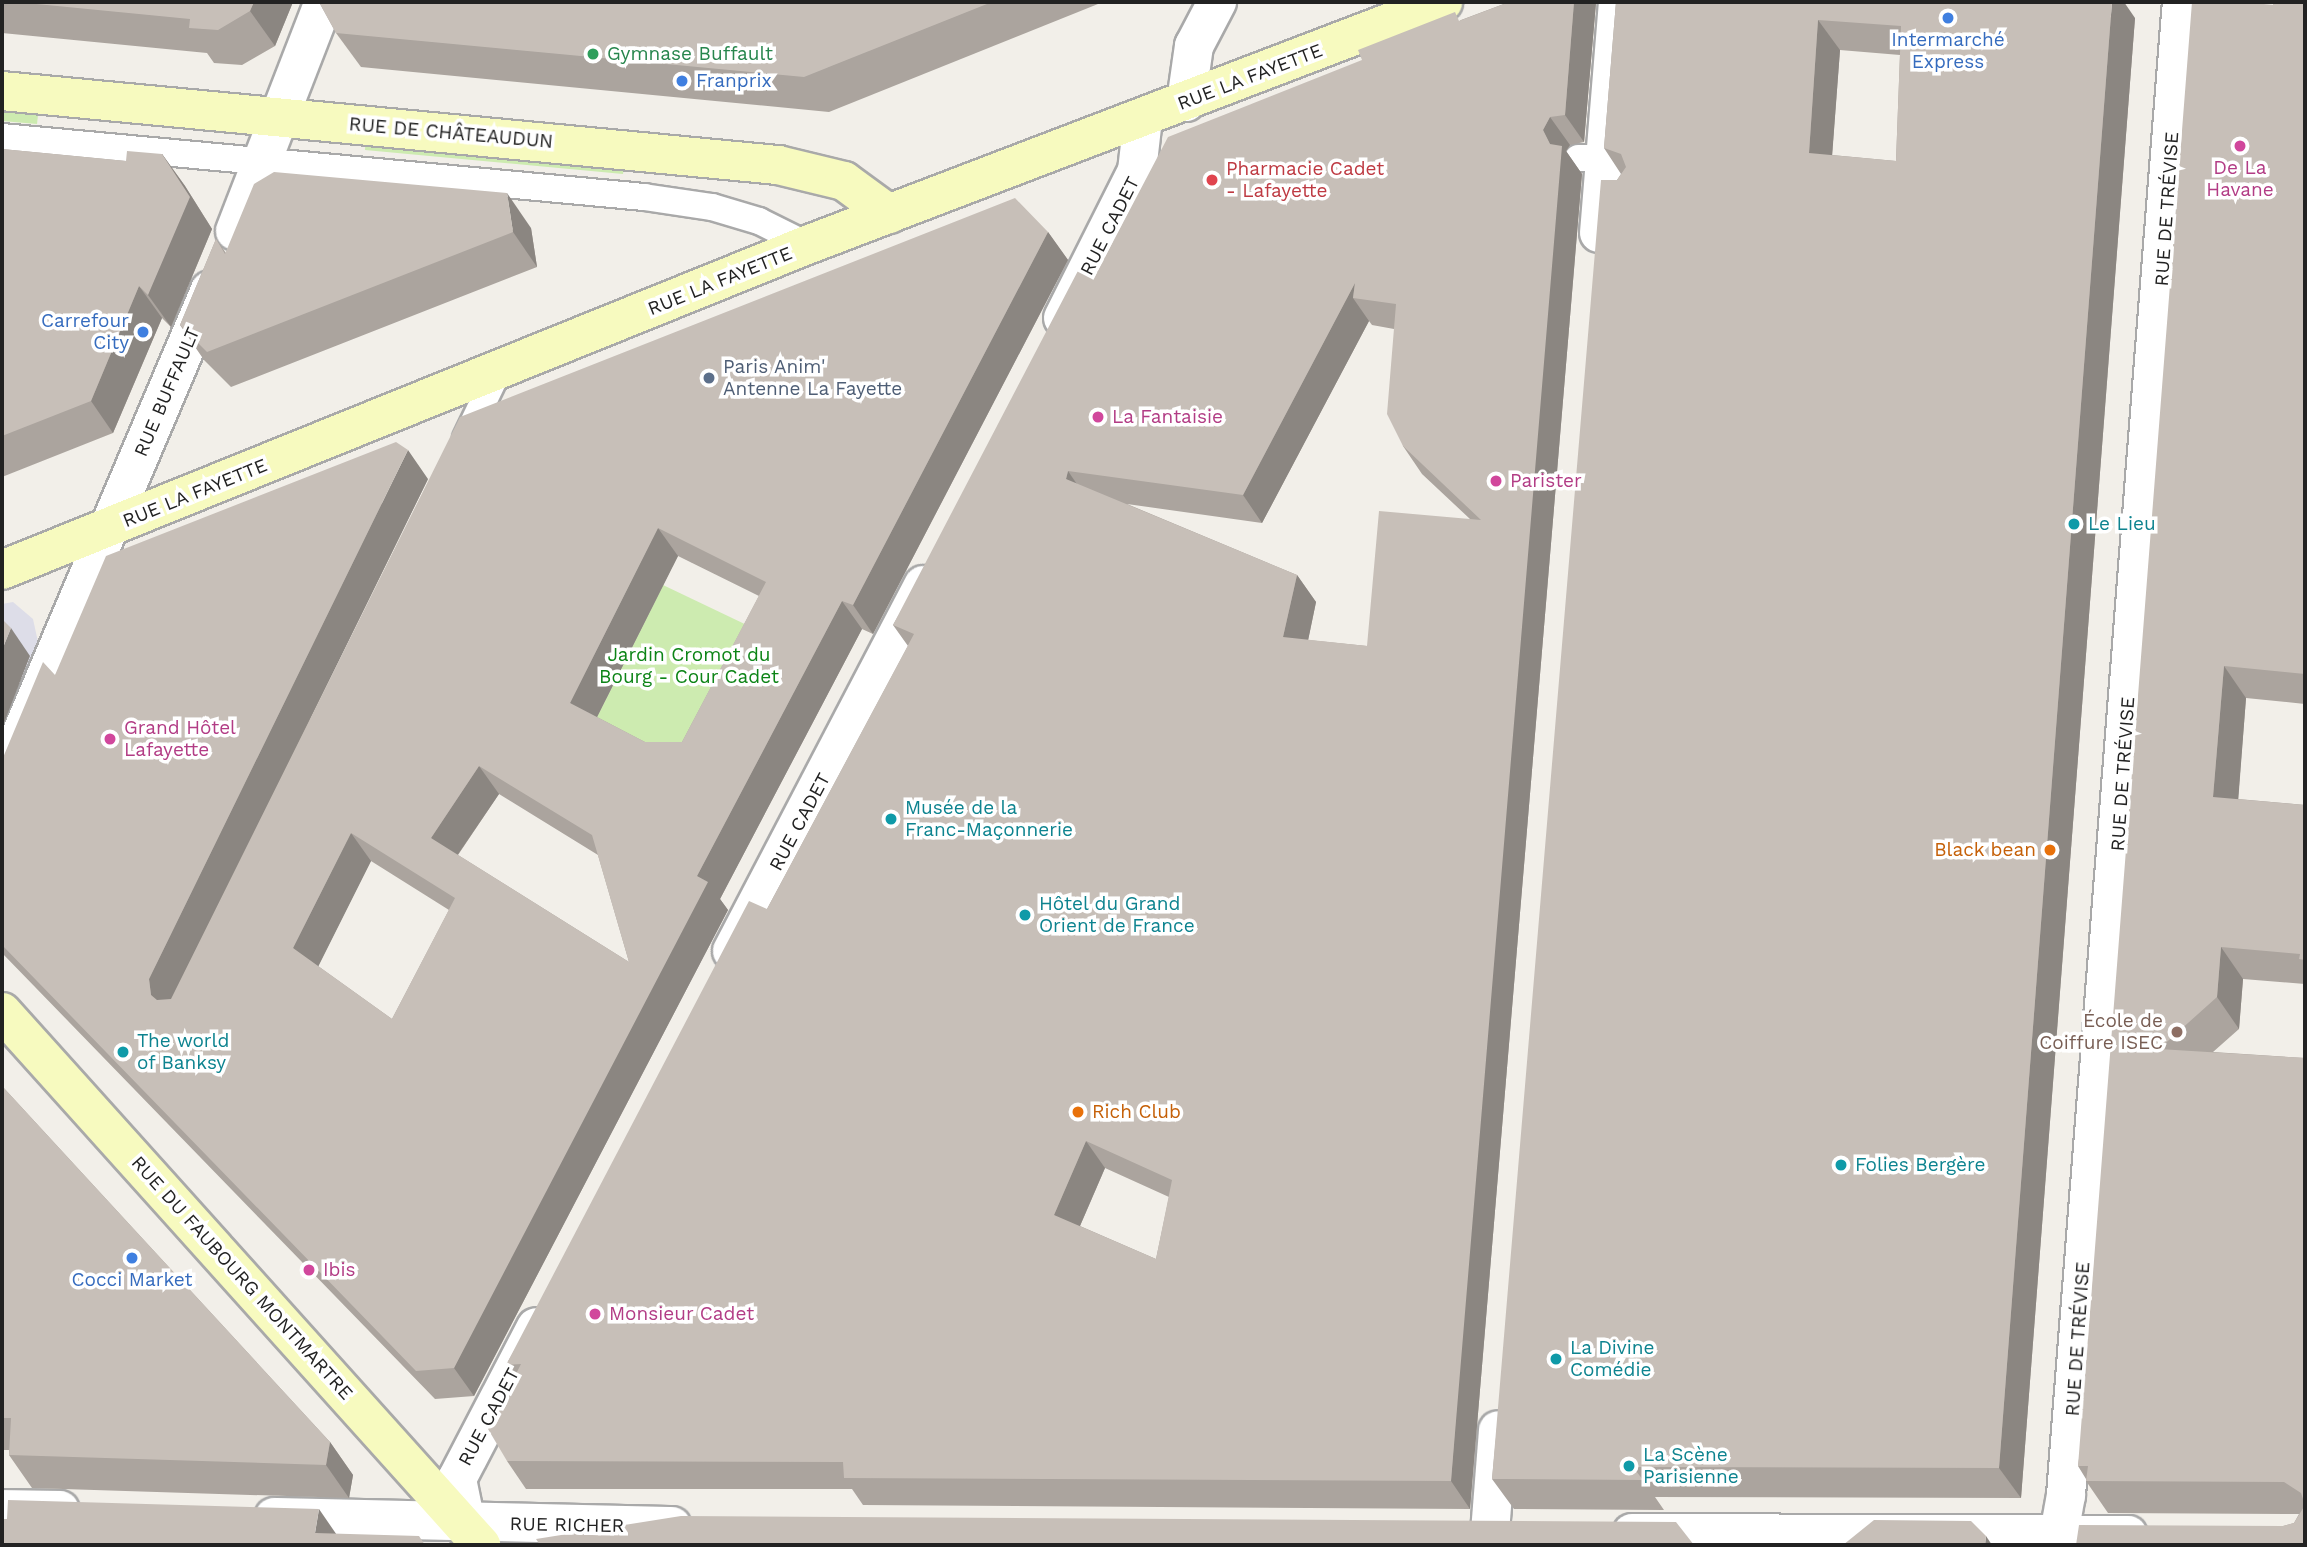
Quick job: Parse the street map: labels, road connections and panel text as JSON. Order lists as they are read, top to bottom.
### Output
{
  "streets": {
    "main road": ["RUE LA FAYETTE", "RUE DE CHÂTEAUDUN", "RUE DU FAUBOURG MONTMARTRE"],
    "street": [
      "RUE DE TRÉVISE",
      "RUE CADET",
      "RUE BUFFAULT",
      "RUE RICHER"
    ]
  },
  "crossings": [
    ["RUE LA FAYETTE", "RUE DE CHÂTEAUDUN"],
    ["RUE LA FAYETTE", "RUE CADET"],
    ["RUE LA FAYETTE", "RUE BUFFAULT"],
    ["RUE DE CHÂTEAUDUN", "RUE BUFFAULT"],
    ["RUE CADET", "RUE DU FAUBOURG MONTMARTRE"],
    ["RUE CADET", "RUE RICHER"],
    ["RUE DU FAUBOURG MONTMARTRE", "RUE RICHER"]
  ],
  "parks": ["Jardin Cromot du Bourg - Cour Cadet"],
  "places": [
    "Intermarché Express",
    "Gymnase Buffault",
    "Franprix",
    "De La Havane",
    "Pharmacie Cadet - Lafayette",
    "Carrefour City",
    "Paris Anim' Antenne La Fayette",
    "La Fantaisie",
    "Parister",
    "Le Lieu",
    "Grand Hôtel Lafayette",
    "Musée de la Franc-Maçonnerie",
    "Black bean",
    "Hôtel du Grand Orient de France",
    "École de Coiffure ISEC",
    "The world of Banksy",
    "Rich Club",
    "Folies Bergère",
    "Cocci Market",
    "Ibis",
    "Monsieur Cadet",
    "La Divine Comédie",
    "La Scène Parisienne"
  ]
}
